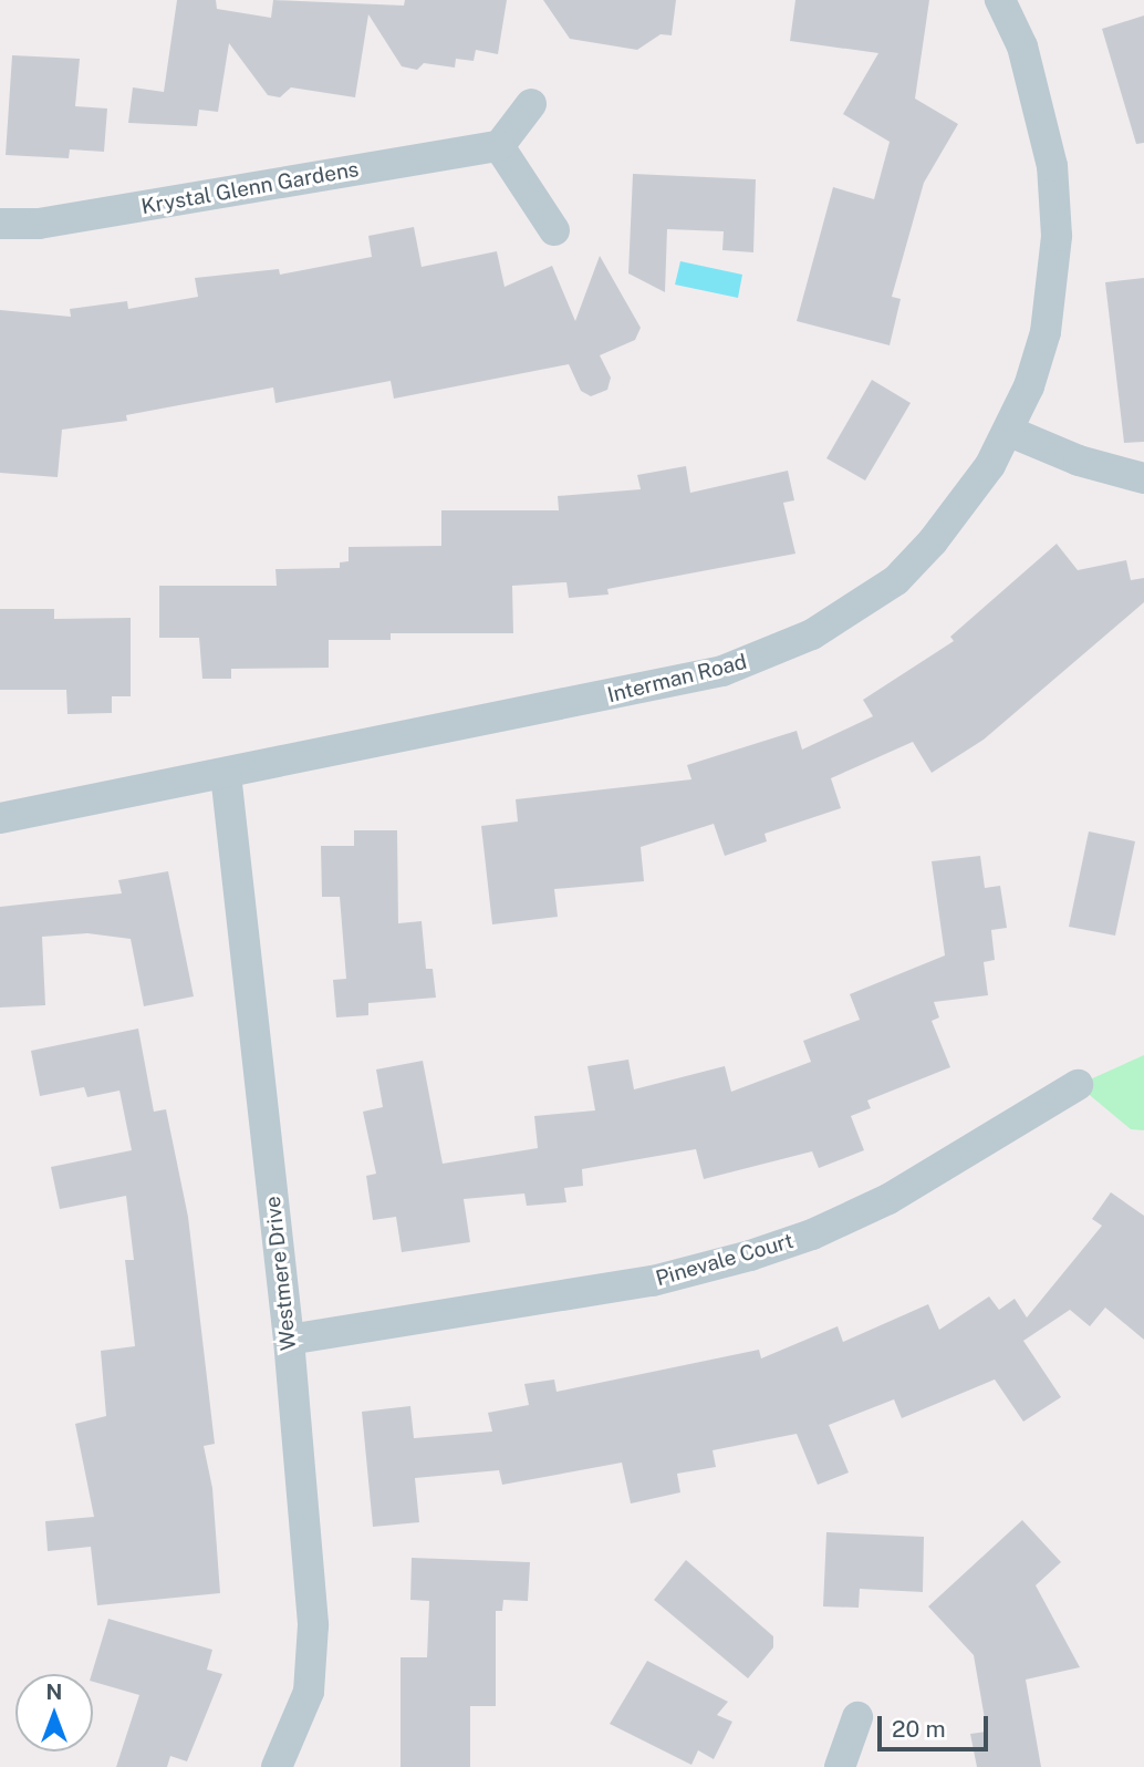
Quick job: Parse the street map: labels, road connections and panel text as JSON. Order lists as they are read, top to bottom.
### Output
{
  "streets": {
    "street": [
      "Krystal Glenn Gardens",
      "Interman Road",
      "Pinevale Court",
      "Westmere Drive"
    ]
  },
  "crossings": [
    ["Interman Road", "Westmere Drive"],
    ["Pinevale Court", "Westmere Drive"]
  ],
  "scale_bar": "20 m",
  "north": "top"
}
